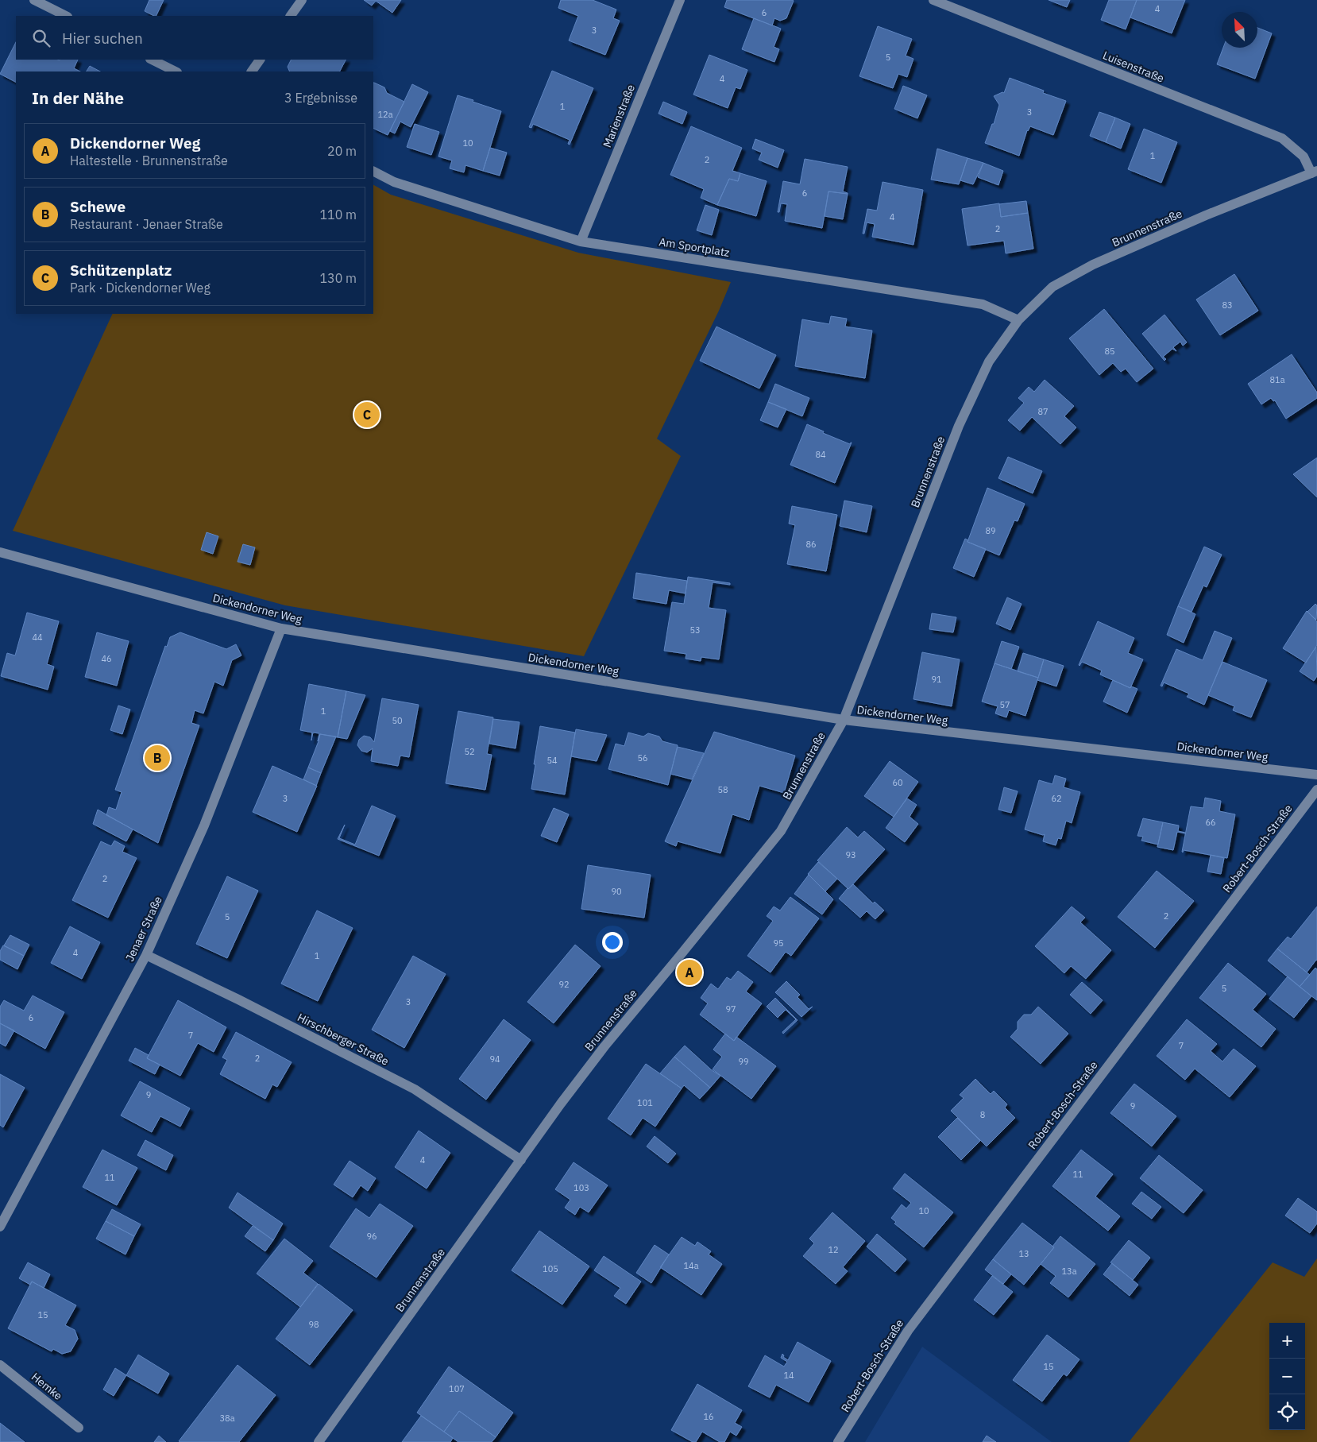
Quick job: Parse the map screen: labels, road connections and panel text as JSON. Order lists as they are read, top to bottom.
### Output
{
  "streets": {
    "street": [
      "Luisenstraße",
      "Marienstraße",
      "Brunnenstraße",
      "Am Sportplatz",
      "Dickendorner Weg",
      "Robert-Bosch-Straße",
      "Jenaer Straße",
      "Hirschberger Straße",
      "Hemke"
    ]
  },
  "crossings": [
    ["Luisenstraße", "Brunnenstraße"],
    ["Marienstraße", "Am Sportplatz"],
    ["Brunnenstraße", "Am Sportplatz"],
    ["Brunnenstraße", "Dickendorner Weg"],
    ["Brunnenstraße", "Hirschberger Straße"],
    ["Dickendorner Weg", "Jenaer Straße"],
    ["Jenaer Straße", "Hirschberger Straße"]
  ],
  "house_numbers": [
    "4",
    "6",
    "3",
    "5",
    "4",
    "1",
    "3",
    "12a",
    "10",
    "1",
    "2",
    "6",
    "4",
    "2",
    "83",
    "85",
    "81a",
    "87",
    "84",
    "89",
    "86",
    "53",
    "44",
    "46",
    "91",
    "57",
    "1",
    "50",
    "52",
    "56",
    "54",
    "60",
    "58",
    "3",
    "62",
    "66",
    "93",
    "2",
    "90",
    "2",
    "5",
    "95",
    "4",
    "1",
    "92",
    "5",
    "3",
    "97",
    "6",
    "7",
    "7",
    "2",
    "94",
    "99",
    "9",
    "101",
    "9",
    "8",
    "4",
    "11",
    "11",
    "103",
    "10",
    "96",
    "12",
    "13",
    "14a",
    "105",
    "13a",
    "15",
    "98",
    "15",
    "14",
    "107",
    "16",
    "38a"
  ],
  "north": "top left",
  "page": {
    "search": "Hier suchen",
    "heading": ["In der Nähe", "3 Ergebnisse"],
    "list": [
      {
        "mark": "A",
        "name": "Dickendorner Weg",
        "note": "Haltestelle · Brunnenstraße",
        "value": "20 m"
      },
      {
        "mark": "B",
        "name": "Schewe",
        "note": "Restaurant · Jenaer Straße",
        "value": "110 m"
      },
      {
        "mark": "C",
        "name": "Schützenplatz",
        "note": "Park · Dickendorner Weg",
        "value": "130 m"
      }
    ],
    "pins": ["C", "B", "A"],
    "map_buttons": ["+", "−"]
  }
}
